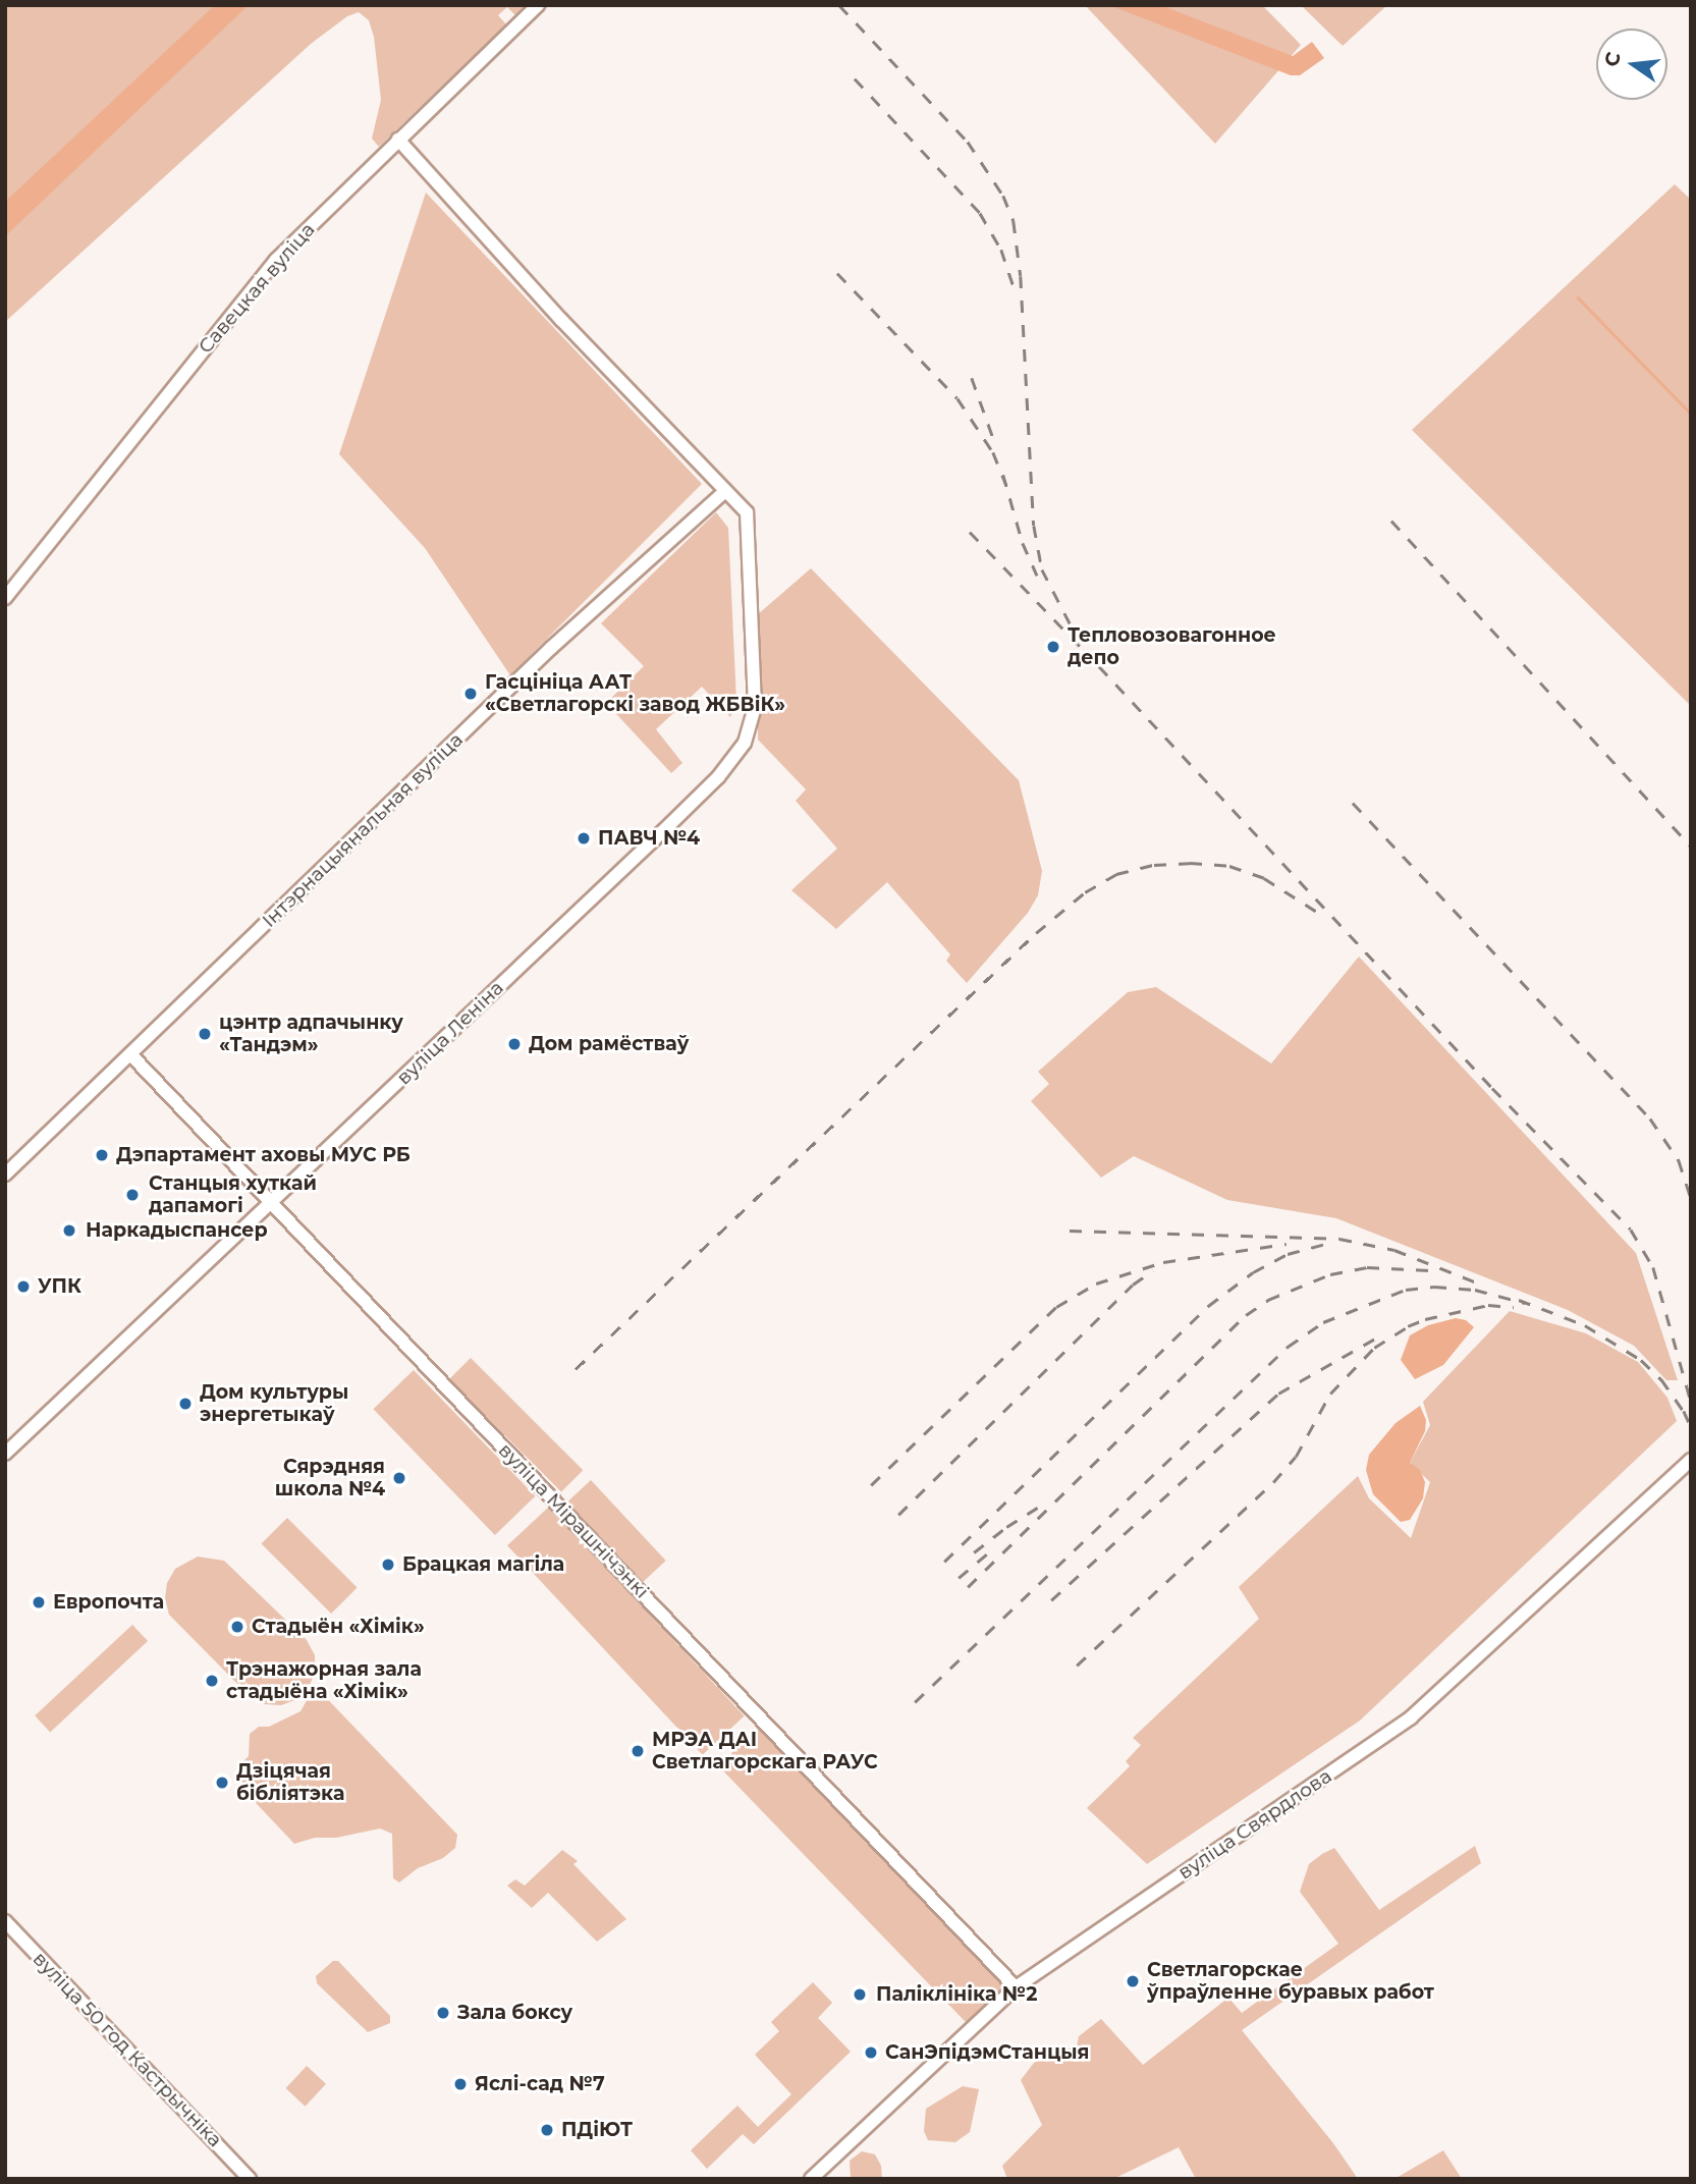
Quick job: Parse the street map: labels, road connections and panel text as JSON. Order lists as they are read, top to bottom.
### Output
{
  "streets": {
    "street": [
      "Савецкая вуліца",
      "Інтэрнацыянальная вуліца",
      "вуліца Леніна",
      "вуліца Мірашнічэнкі",
      "вуліца Свярдлова",
      "вуліца 50 год Кастрычніка"
    ]
  },
  "crossings": [
    ["Савецкая вуліца", "вуліца Леніна"],
    ["Інтэрнацыянальная вуліца", "вуліца Леніна"],
    ["Інтэрнацыянальная вуліца", "вуліца Мірашнічэнкі"],
    ["вуліца Леніна", "вуліца Мірашнічэнкі"],
    ["вуліца Мірашнічэнкі", "вуліца Свярдлова"]
  ],
  "places": [
    "Тепловозовагонное депо",
    "Гасцініца ААТ «Светлагорскі завод ЖБВіК»",
    "ПАВЧ №4",
    "цэнтр адпачынку «Тандэм»",
    "Дом рамёстваў",
    "Дэпартамент аховы МУС РБ",
    "Станцыя хуткай дапамогі",
    "Наркадыспансер",
    "УПК",
    "Дом культуры энергетыкаў",
    "Сярэдняя школа №4",
    "Брацкая магіла",
    "Европочта",
    "Стадыён «Хімік»",
    "Трэнажорная зала стадыёна «Хімік»",
    "МРЭА ДАІ Светлагорскага РАУС",
    "Дзіцячая бібліятэка",
    "Светлагорскае ўпраўленне буравых работ",
    "Паліклініка №2",
    "Зала боксу",
    "СанЭпідэмСтанцыя",
    "Яслі-сад №7",
    "ПДіЮТ"
  ],
  "north": "left"
}
